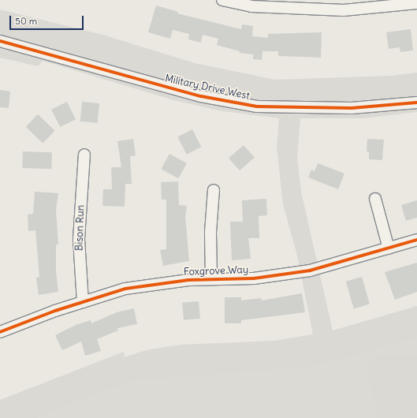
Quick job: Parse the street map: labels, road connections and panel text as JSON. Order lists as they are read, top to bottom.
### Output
{
  "streets": {
    "street": ["Military Drive West", "Bison Run", "Foxgrove Way"]
  },
  "crossings": [
    ["Bison Run", "Foxgrove Way"]
  ],
  "scale_bar": "50 m"
}
